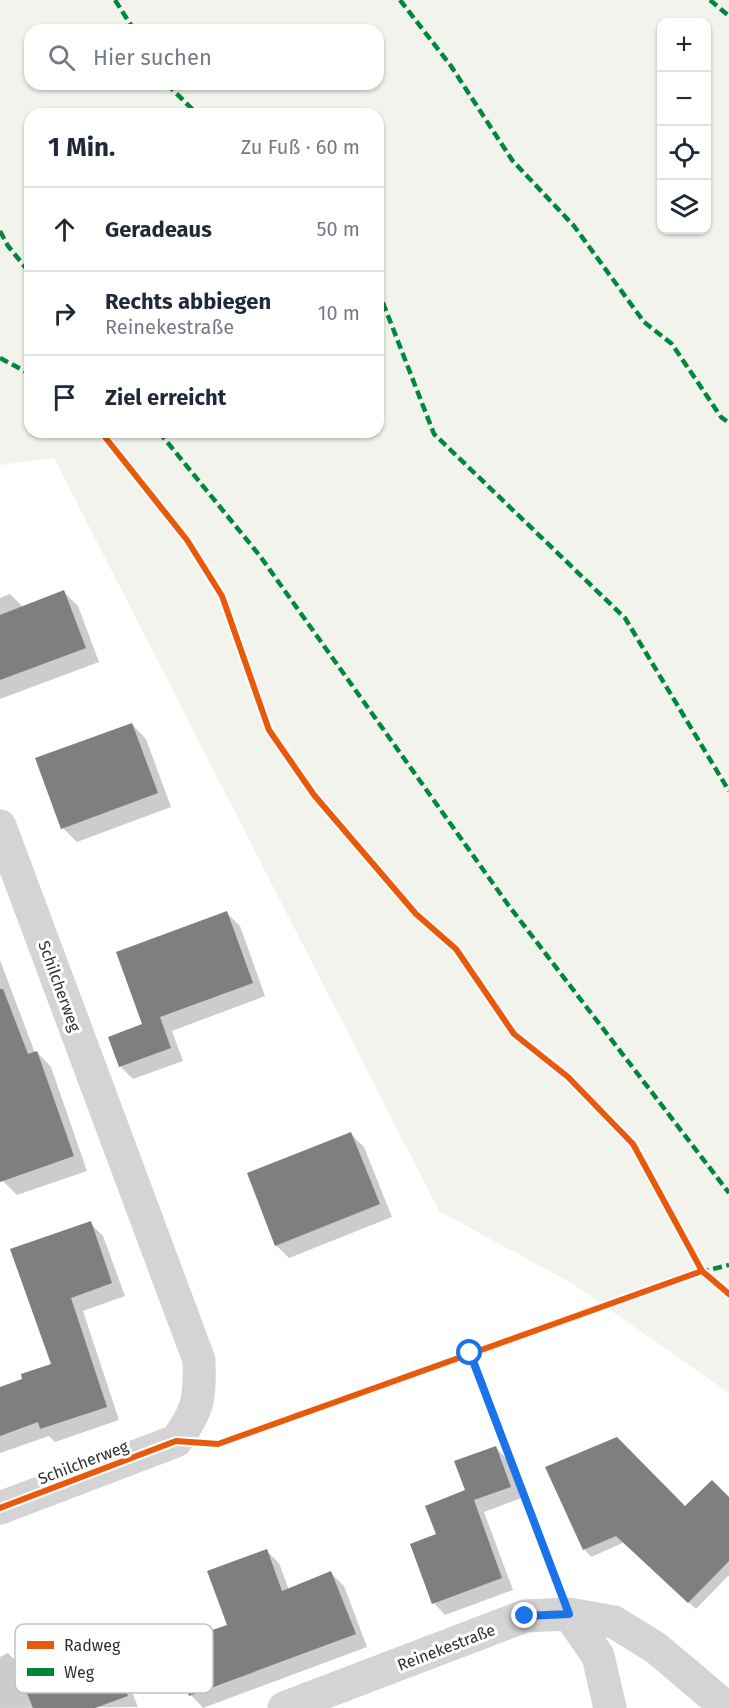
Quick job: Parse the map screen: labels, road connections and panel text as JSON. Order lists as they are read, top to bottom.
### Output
{
  "streets": {
    "street": ["Schilcherweg", "Reinekestraße"]
  },
  "legend": ["Radweg", "Weg"],
  "page": {
    "map_buttons": ["+", "−"],
    "search": "Hier suchen",
    "heading": ["1 Min.", "Zu Fuß · 60 m"],
    "list": [
      ["Geradeaus", "50 m"],
      ["Rechts abbiegen", "Reinekestraße", "10 m"],
      "Ziel erreicht"
    ]
  }
}
